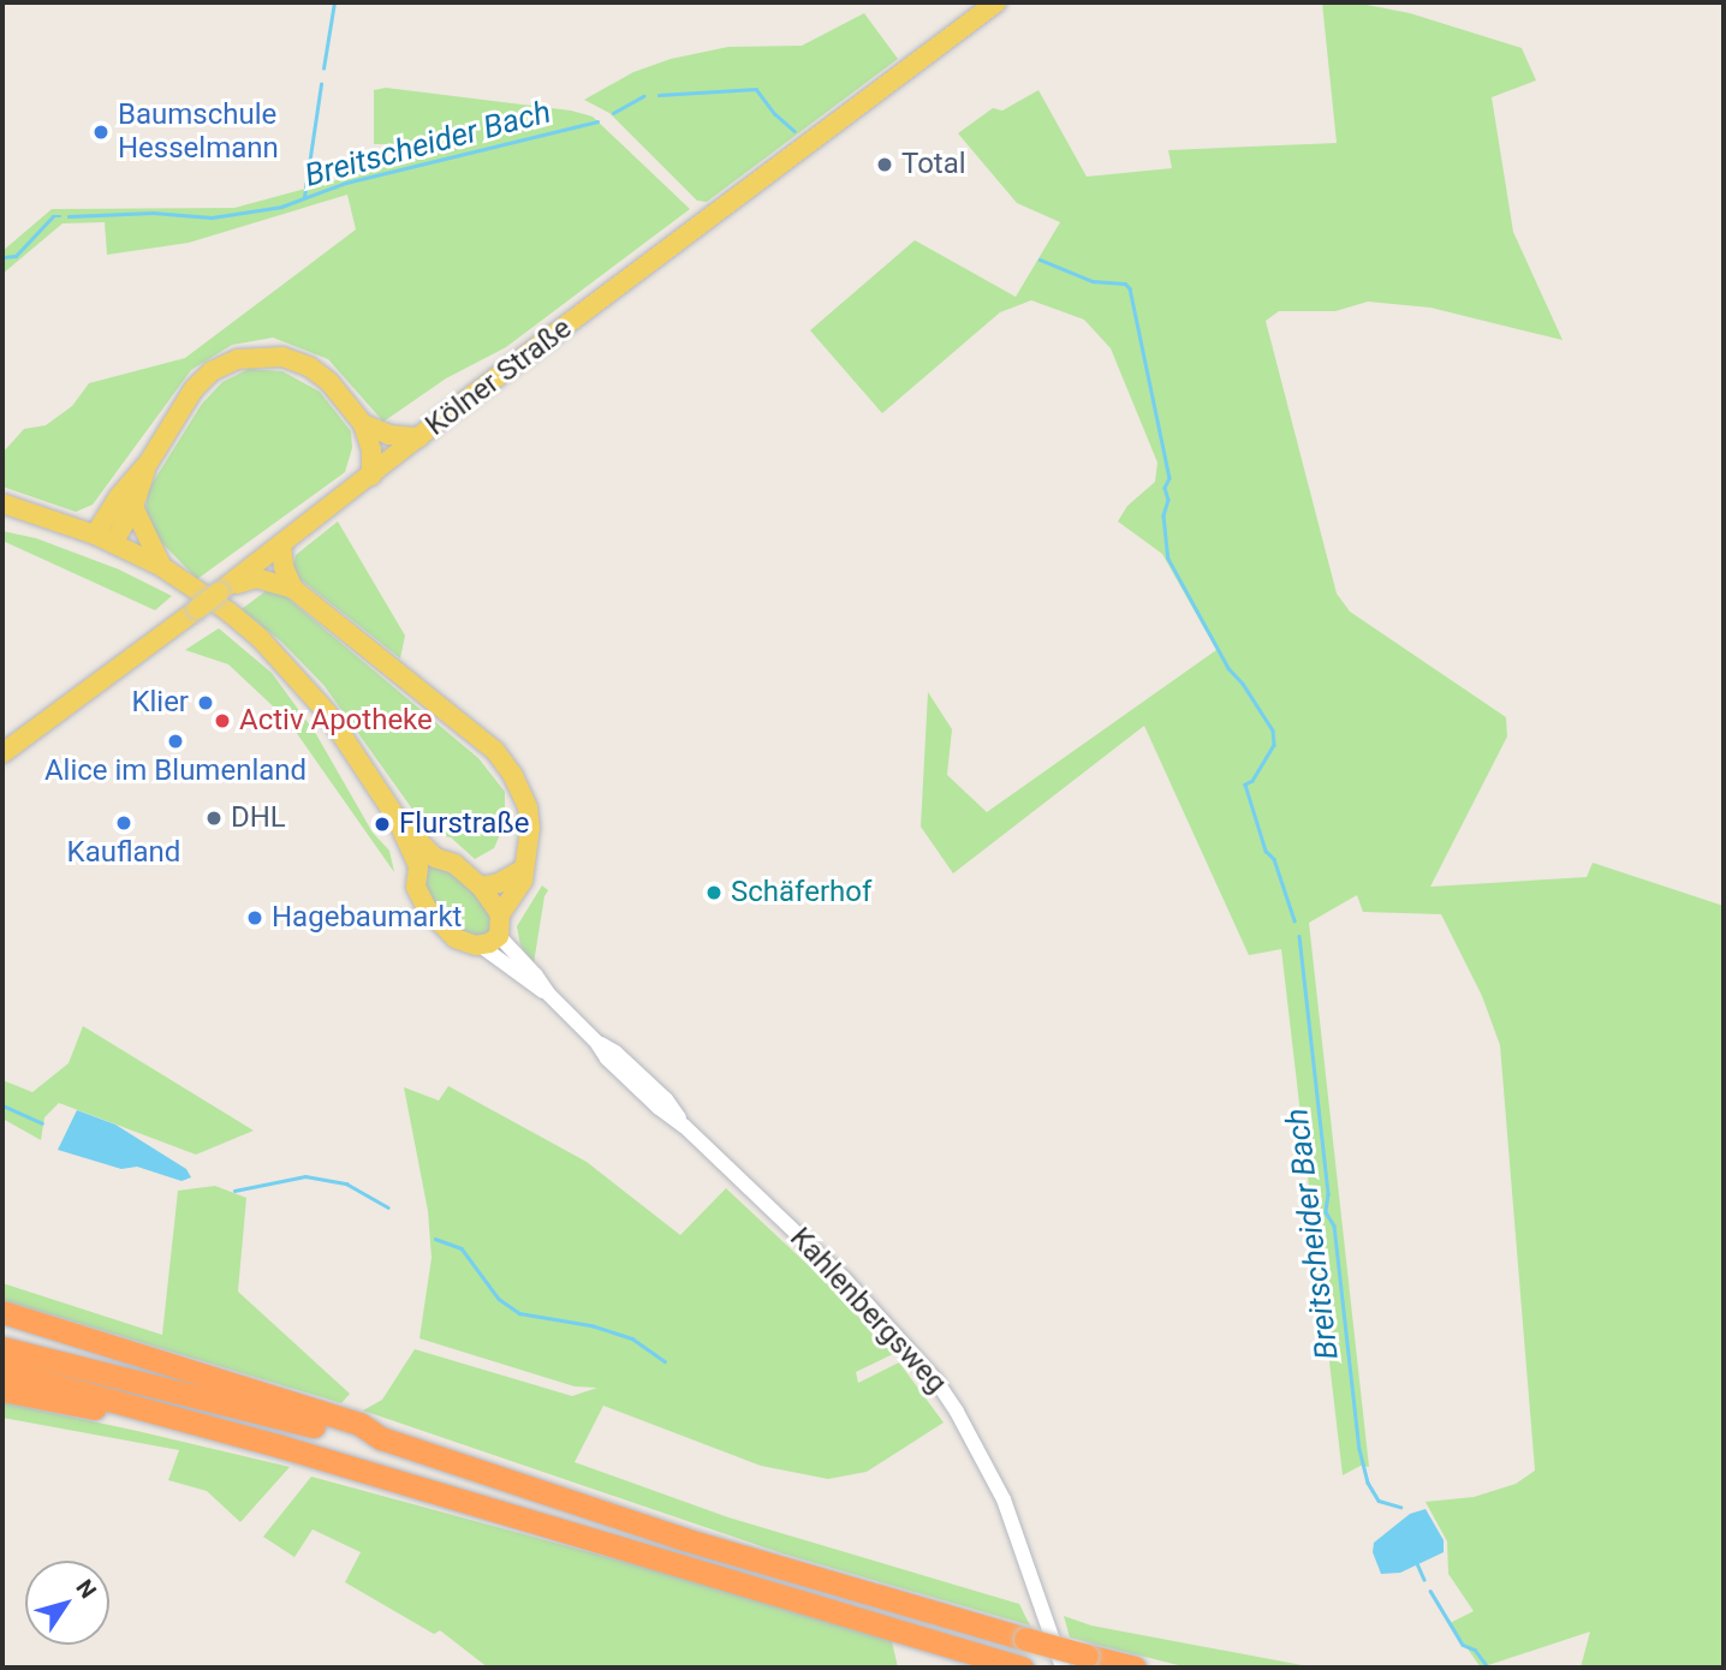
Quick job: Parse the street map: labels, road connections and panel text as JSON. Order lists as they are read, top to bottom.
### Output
{
  "streets": {
    "main road": ["Kölner Straße", "Kahlenbergsweg"]
  },
  "water": ["Breitscheider Bach"],
  "places": [
    "Baumschule Hesselmann",
    "Total",
    "Klier",
    "Activ Apotheke",
    "Alice im Blumenland",
    "DHL",
    "Kaufland",
    "Flurstraße",
    "Schäferhof",
    "Hagebaumarkt"
  ],
  "north": "top right"
}
